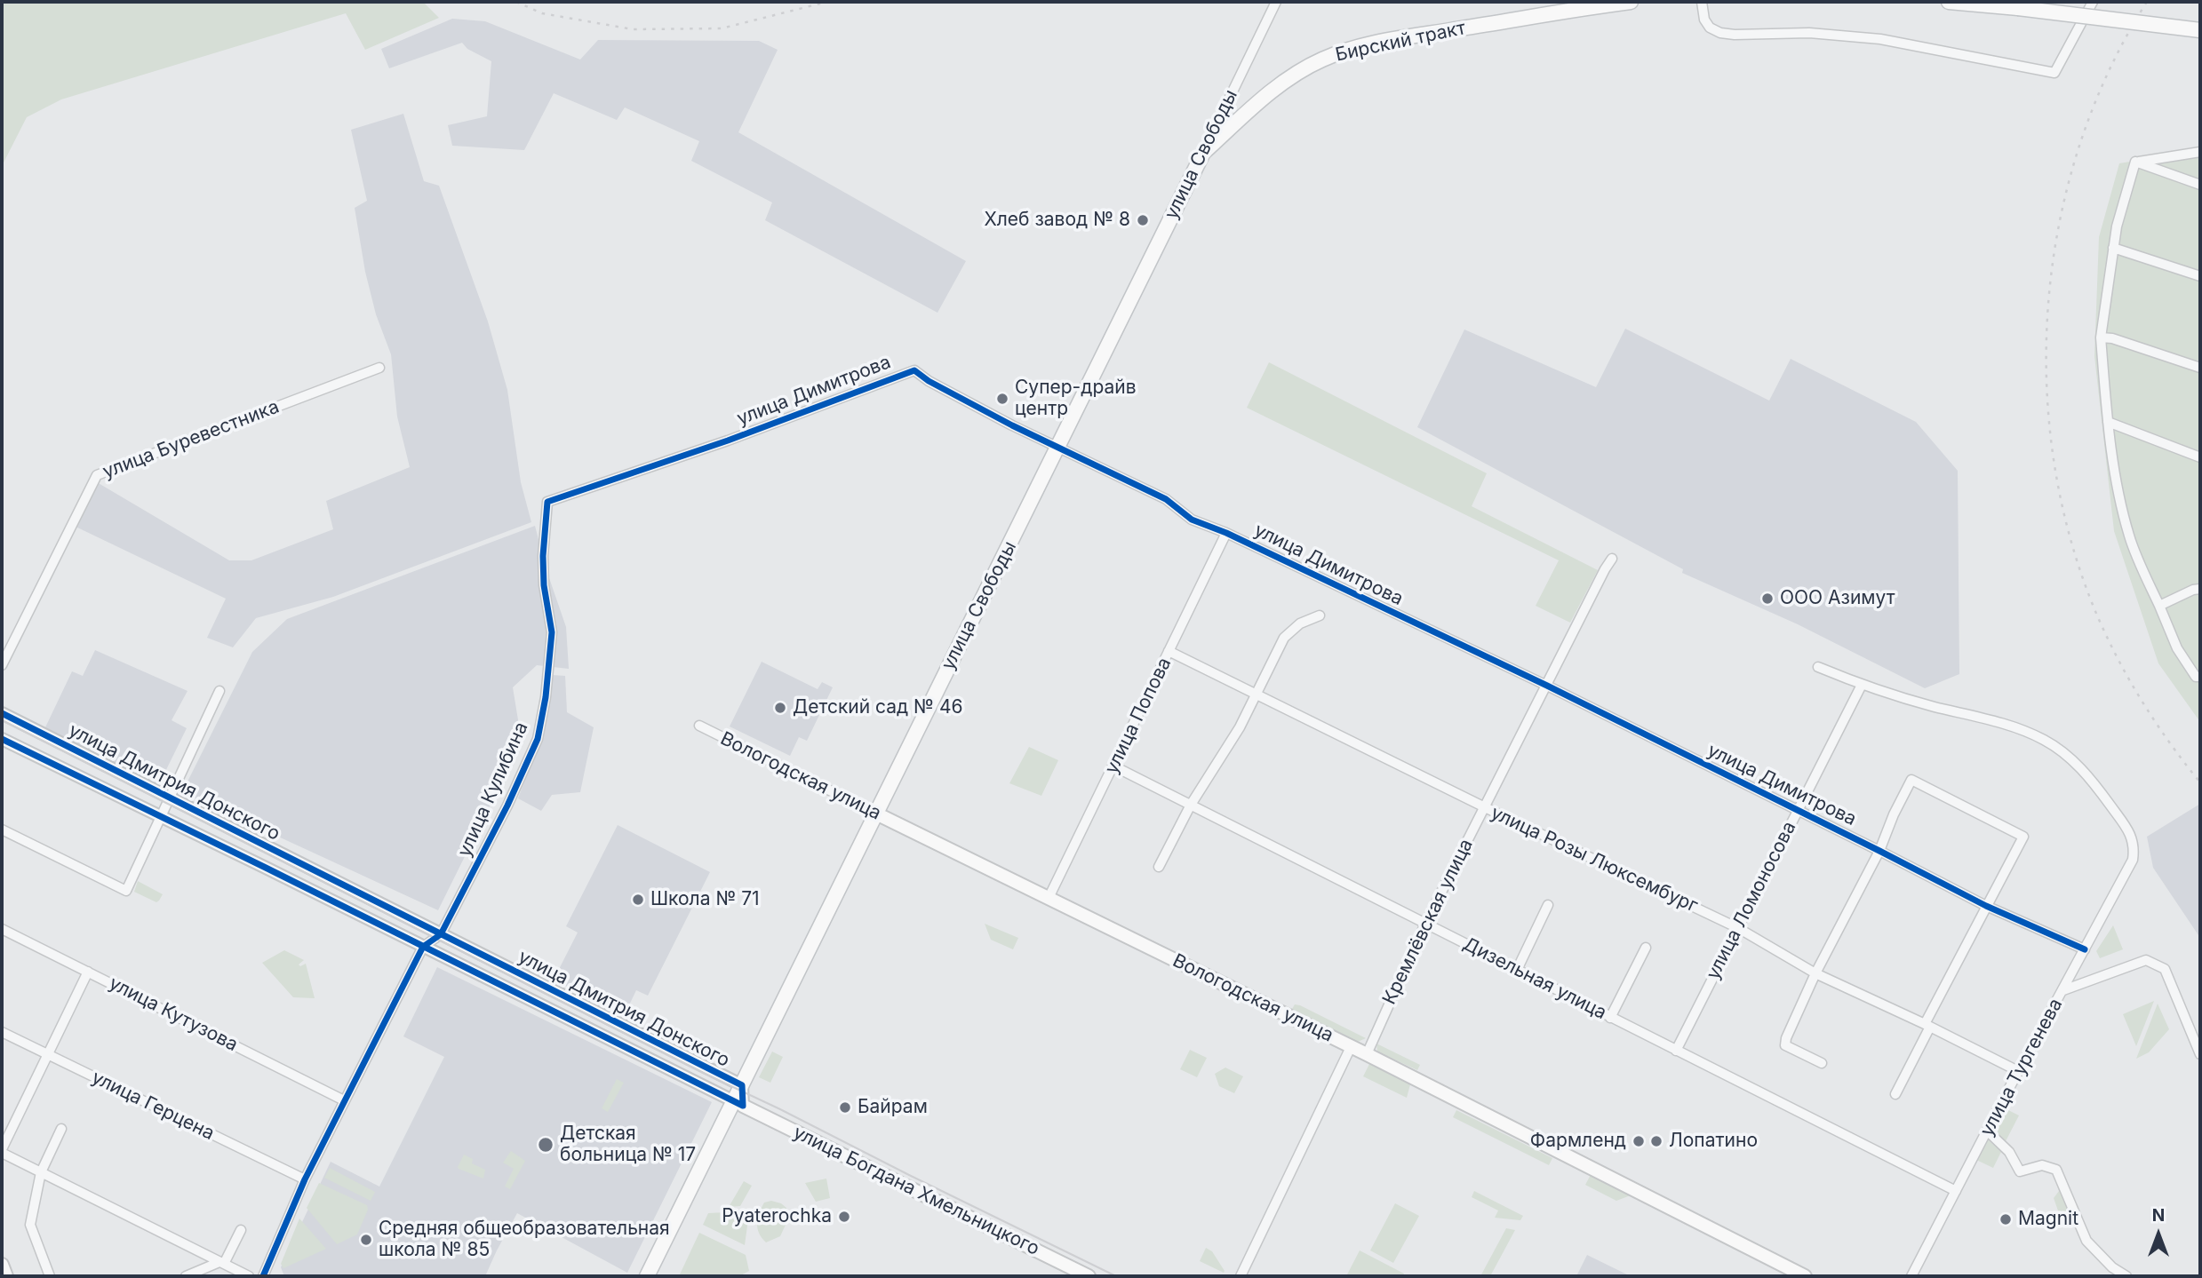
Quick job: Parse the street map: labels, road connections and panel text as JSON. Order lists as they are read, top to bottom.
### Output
{
  "streets": {
    "main road": [
      "Бирский тракт",
      "улица Свободы",
      "Вологодская улица",
      "улица Богдана Хмельницкого"
    ],
    "street": [
      "улица Димитрова",
      "улица Буревестника",
      "улица Попова",
      "улица Дмитрия Донского",
      "улица Кулибина",
      "улица Розы Люксембург",
      "улица Ломоносова",
      "Кремлёвская улица",
      "Дизельная улица",
      "улица Кутузова",
      "улица Тургенева",
      "улица Герцена"
    ]
  },
  "crossings": [
    ["Бирский тракт", "улица Свободы"],
    ["улица Свободы", "улица Димитрова"],
    ["улица Свободы", "Вологодская улица"],
    ["улица Свободы", "улица Дмитрия Донского"],
    ["улица Свободы", "улица Богдана Хмельницкого"],
    ["улица Димитрова", "улица Попова"],
    ["улица Димитрова", "улица Кулибина"],
    ["улица Димитрова", "улица Ломоносова"],
    ["улица Димитрова", "Кремлёвская улица"],
    ["улица Димитрова", "улица Тургенева"],
    ["улица Попова", "Вологодская улица"],
    ["улица Попова", "улица Розы Люксембург"],
    ["улица Попова", "Дизельная улица"],
    ["Вологодская улица", "Кремлёвская улица"],
    ["улица Дмитрия Донского", "улица Кулибина"],
    ["улица Дмитрия Донского", "улица Богдана Хмельницкого"],
    ["улица Розы Люксембург", "улица Ломоносова"],
    ["улица Розы Люксембург", "Кремлёвская улица"],
    ["улица Розы Люксембург", "улица Тургенева"],
    ["улица Ломоносова", "Дизельная улица"],
    ["улица Ломоносова", "улица Тургенева"],
    ["Кремлёвская улица", "Дизельная улица"],
    ["Дизельная улица", "улица Тургенева"]
  ],
  "places": [
    "Хлеб завод № 8",
    "Супер-драйв центр",
    "ООО Азимут",
    "Детский сад № 46",
    "Школа № 71",
    "Байрам",
    "Фармленд",
    "Лопатино",
    "Детская больница № 17",
    "Pyaterochka",
    "Magnit",
    "Средняя общеобразовательная школа № 85"
  ],
  "north": "top"
}
